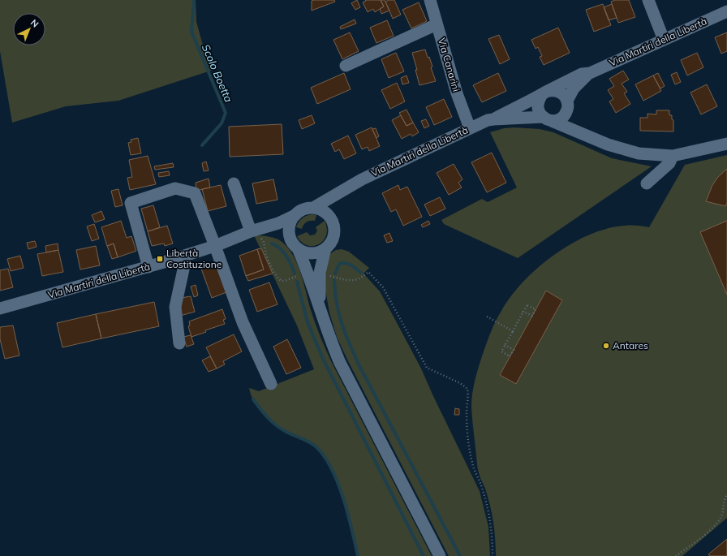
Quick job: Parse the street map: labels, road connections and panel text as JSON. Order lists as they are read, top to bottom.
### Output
{
  "streets": {
    "street": ["Via Martiri della Libertà", "Via Canarini"]
  },
  "crossings": [
    ["Via Martiri della Libertà", "Via Canarini"]
  ],
  "water": ["Scolo Boetta"],
  "places": {
    "transit": ["Libertà Costituzione"],
    "other": ["Antares"]
  },
  "north": "top right"
}
